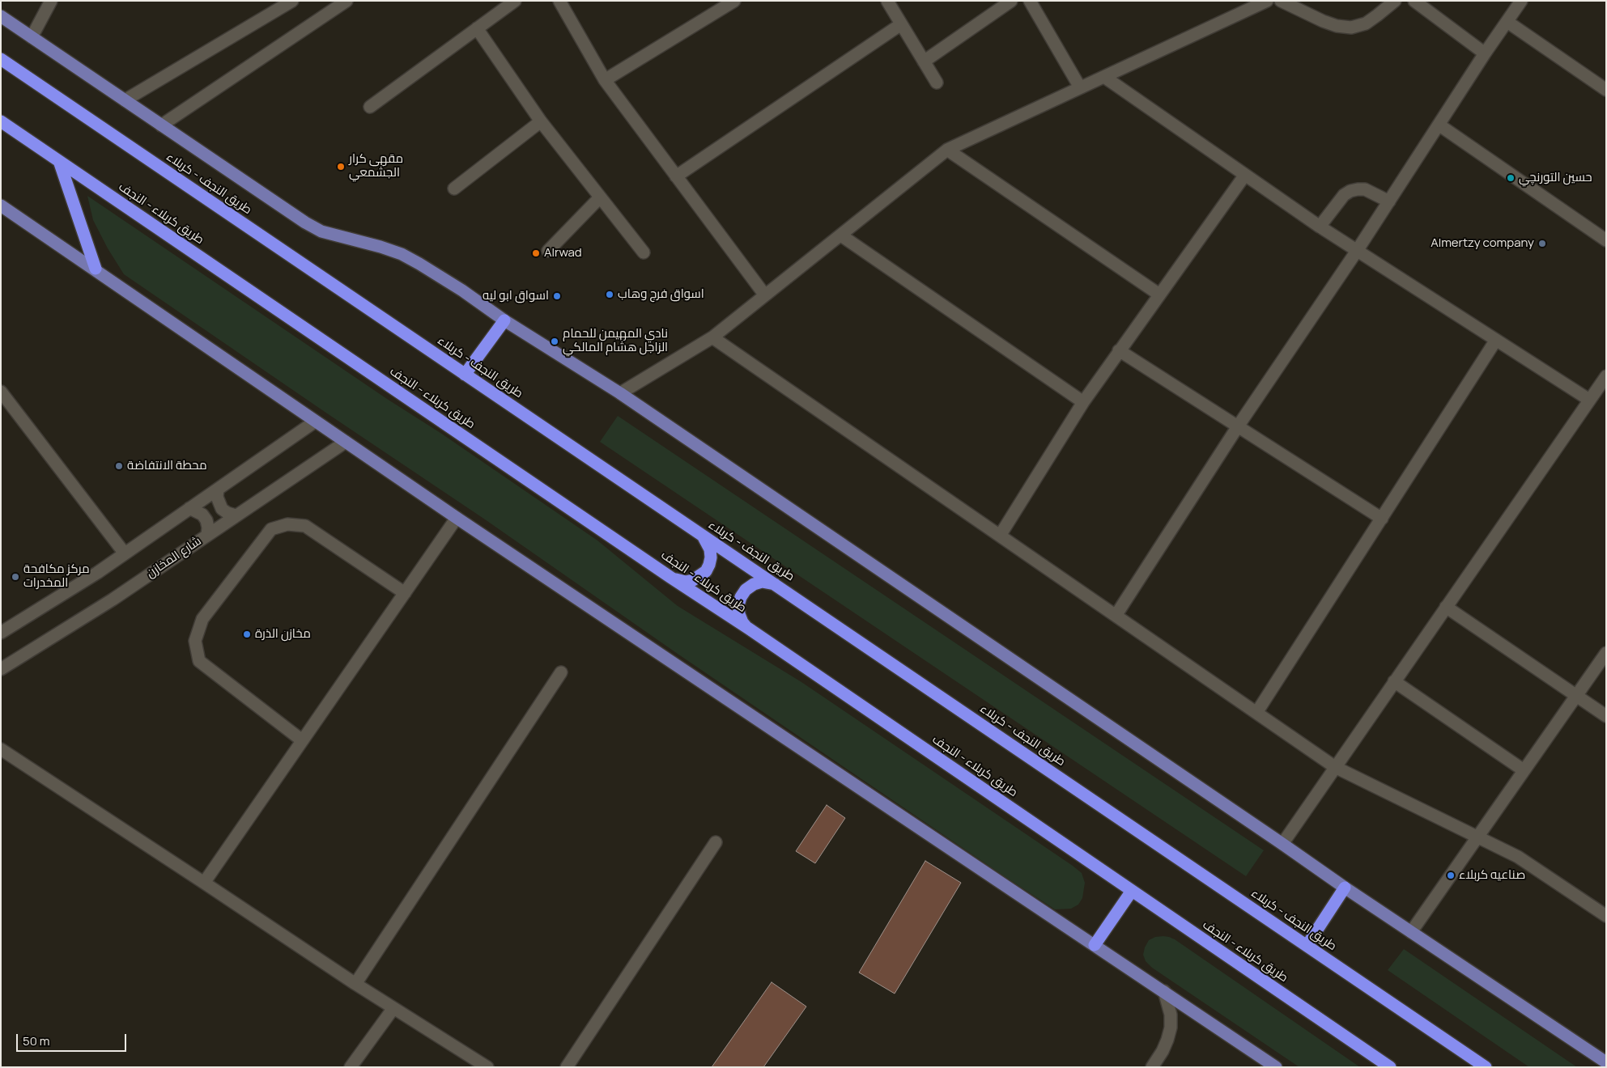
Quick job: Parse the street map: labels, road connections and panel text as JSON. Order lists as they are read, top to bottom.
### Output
{
  "streets": {
    "highway": ["طريق النجف - كربلاء", "طريق كربلاء - النجف"],
    "street": ["شارع المخازن"]
  },
  "places": [
    "مقهى كرار الجشمعي",
    "حسين التورنچي",
    "Almertzy company",
    "Alrwad",
    "اسواق فرج وهاب",
    "اسواق ابو ليه",
    "نادي المهيمن للحمام الزاجل هشام المالكي",
    "محطة الانتفاضة",
    "مركز مكافحة المخدرات",
    "مخازن الذرة",
    "صناعيه كربلاء"
  ],
  "scale_bar": "50 m"
}
